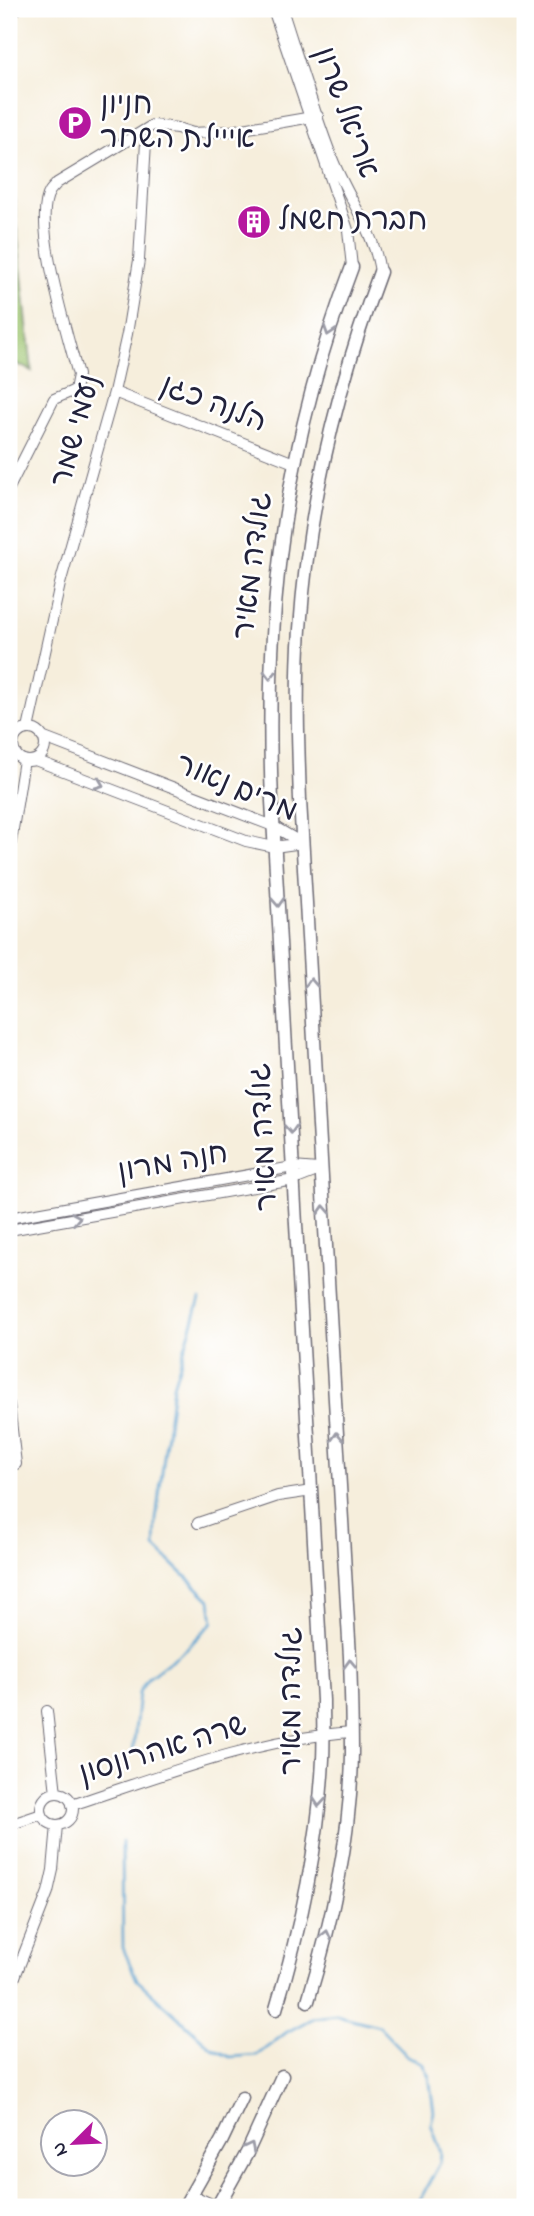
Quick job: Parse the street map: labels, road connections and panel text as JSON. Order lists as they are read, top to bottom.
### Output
{
  "streets": {
    "main road": ["גולדה מאיר"],
    "street": [
      "אריאל שרון",
      "הלנה כגן",
      "נעמי שמר",
      "מרים נאור",
      "חנה מרון",
      "שרה אהרונסון"
    ]
  },
  "crossings": [
    ["אריאל שרון", "גולדה מאיר"],
    ["הלנה כגן", "נעמי שמר"],
    ["הלנה כגן", "גולדה מאיר"],
    ["נעמי שמר", "מרים נאור"],
    ["גולדה מאיר", "מרים נאור"],
    ["גולדה מאיר", "חנה מרון"],
    ["גולדה מאיר", "שרה אהרונסון"]
  ],
  "places": {
    "parking": ["חניון אייילת השחר"],
    "building": ["חברת חשמל"]
  },
  "north": "bottom left"
}
